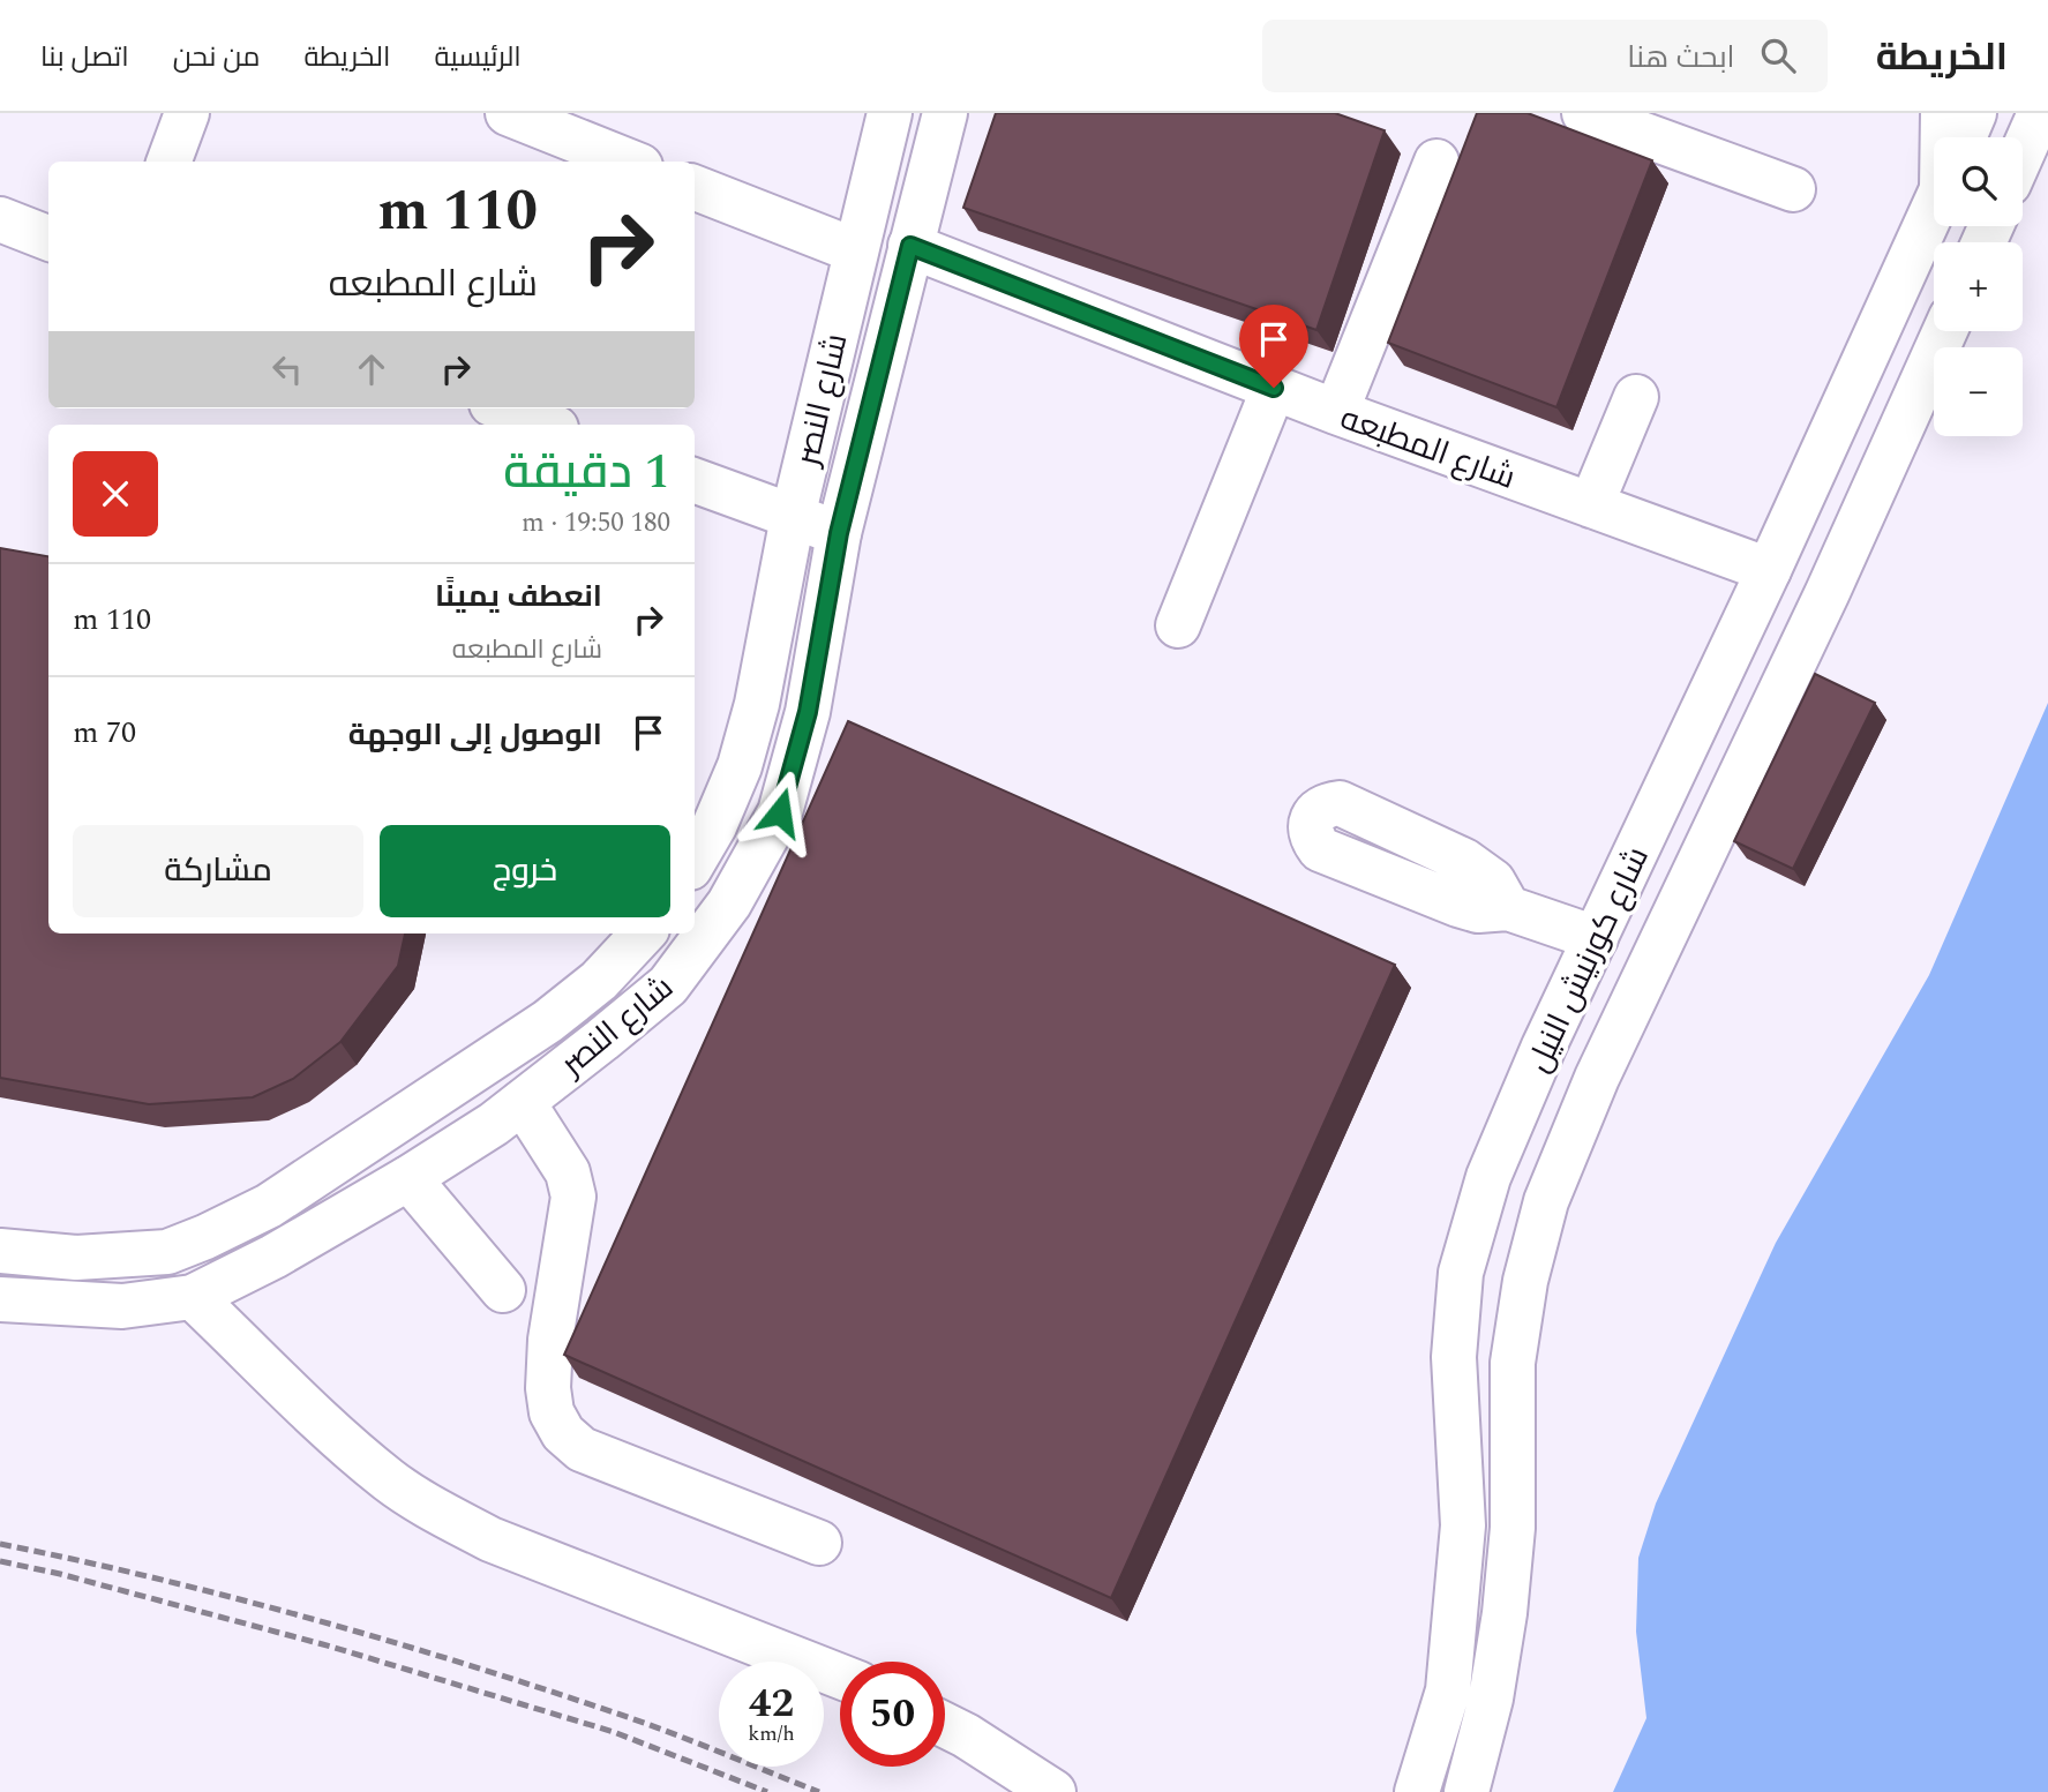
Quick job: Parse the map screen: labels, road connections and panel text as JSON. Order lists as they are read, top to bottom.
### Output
{
  "streets": {
    "main road": ["شارع النصر", "شارع المطبعه", "شارع كورنيش النيل"]
  },
  "crossings": [
    ["شارع النصر", "شارع المطبعه"],
    ["شارع المطبعه", "شارع كورنيش النيل"]
  ],
  "page": {
    "header": "الخريطة",
    "search": "ابحث هنا",
    "nav": [
      "الرئيسية",
      "الخريطة",
      "من نحن",
      "اتصل بنا"
    ],
    "map_buttons": ["+", "−"],
    "turn": ["110 m", "شارع المطبعه"],
    "heading": ["1 دقيقة", "180 m · 19:50"],
    "list": [
      {
        "name": "انعطف يمينًا",
        "note": "شارع المطبعه",
        "value": "110 m"
      },
      {
        "name": "الوصول إلى الوجهة",
        "value": "70 m"
      }
    ],
    "buttons": ["خروج", "مشاركة"],
    "speed": "42 km/h",
    "limit": "50"
  }
}
